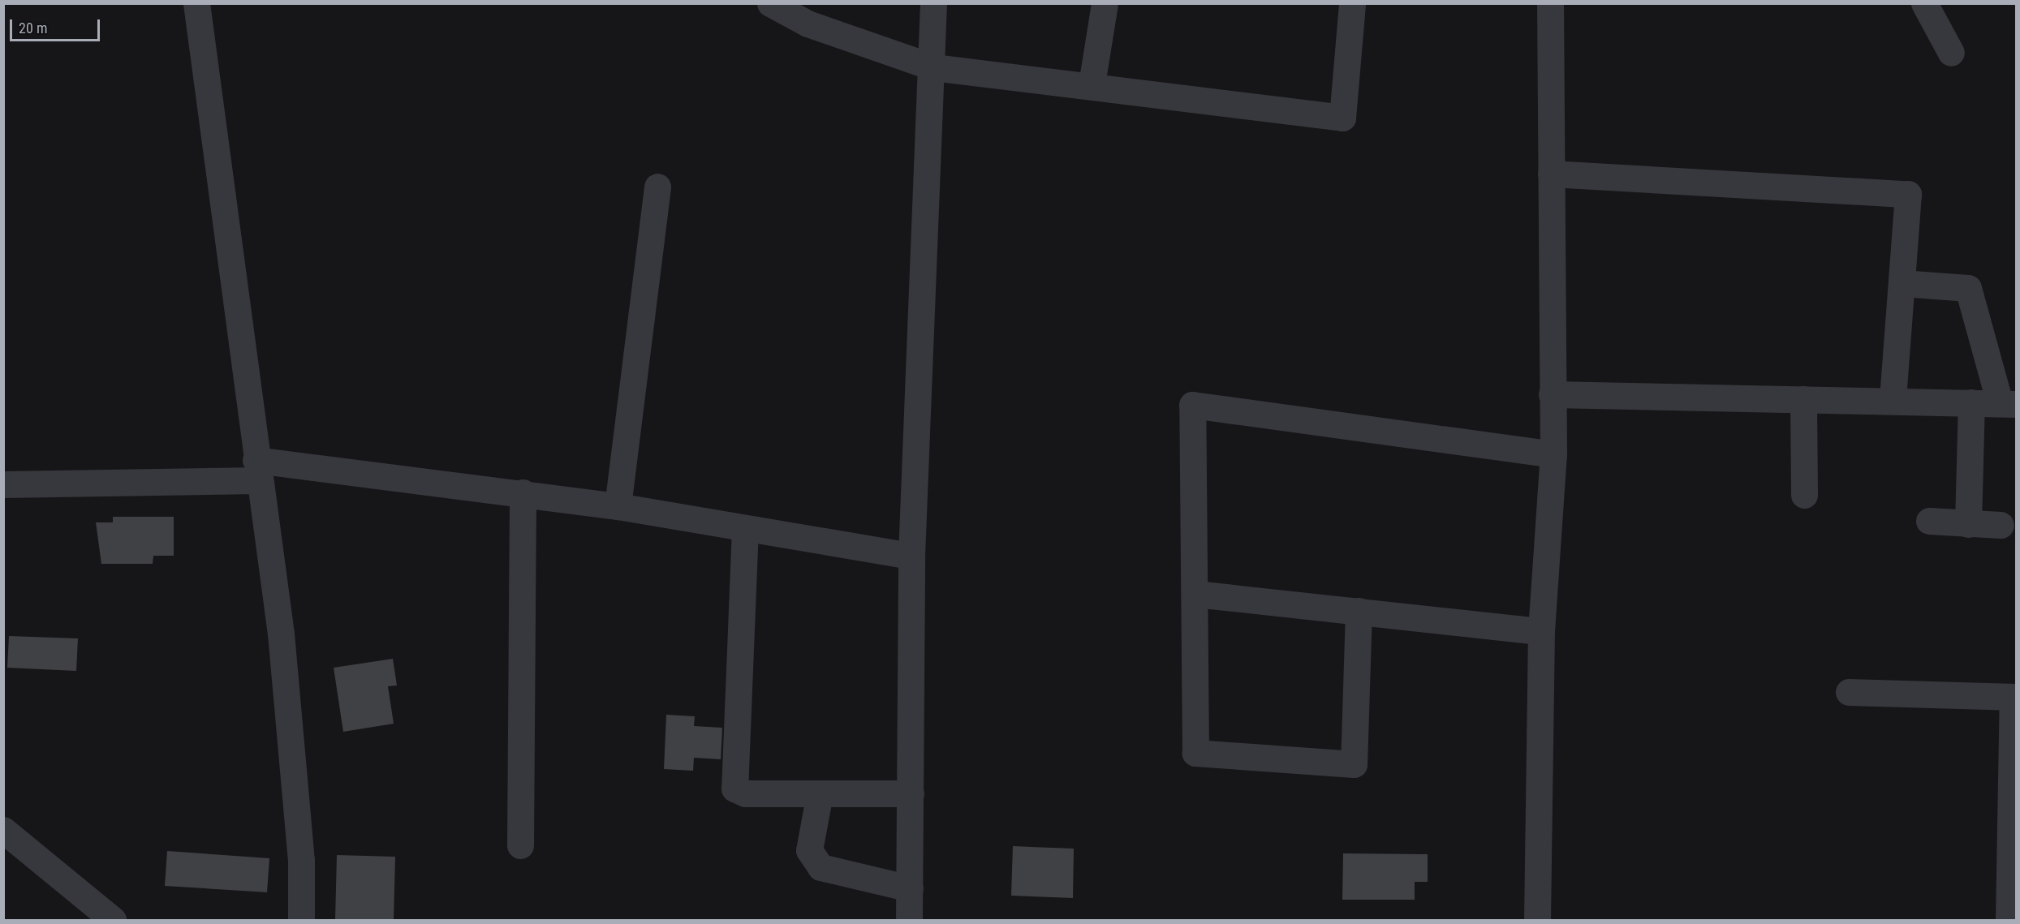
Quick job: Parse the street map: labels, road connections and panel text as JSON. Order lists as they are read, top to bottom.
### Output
{
  "scale_bar": "20 m"
}
